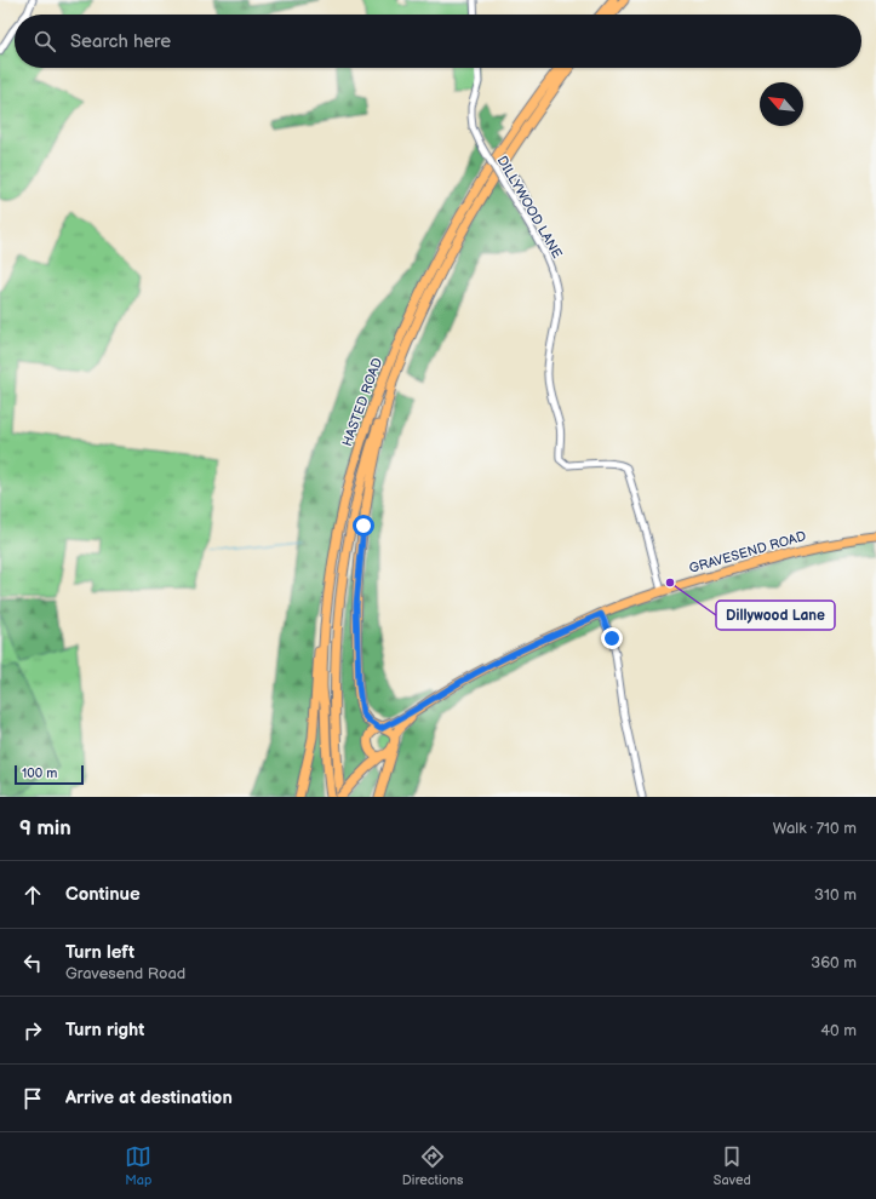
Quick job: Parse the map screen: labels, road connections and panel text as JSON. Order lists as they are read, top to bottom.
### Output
{
  "streets": {
    "main road": ["HASTED ROAD", "GRAVESEND ROAD"],
    "street": ["DILLYWOOD LANE"]
  },
  "crossings": [
    ["DILLYWOOD LANE", "GRAVESEND ROAD"]
  ],
  "places": ["Dillywood Lane"],
  "scale_bar": "100 m",
  "north": "top left",
  "page": {
    "search": "Search here",
    "scale": "100 m",
    "heading": ["9 min", "Walk · 710 m"],
    "list": [
      ["Continue", "310 m"],
      ["Turn left", "Gravesend Road", "360 m"],
      ["Turn right", "40 m"],
      "Arrive at destination"
    ],
    "nav": ["Map", "Directions", "Saved"]
  }
}
